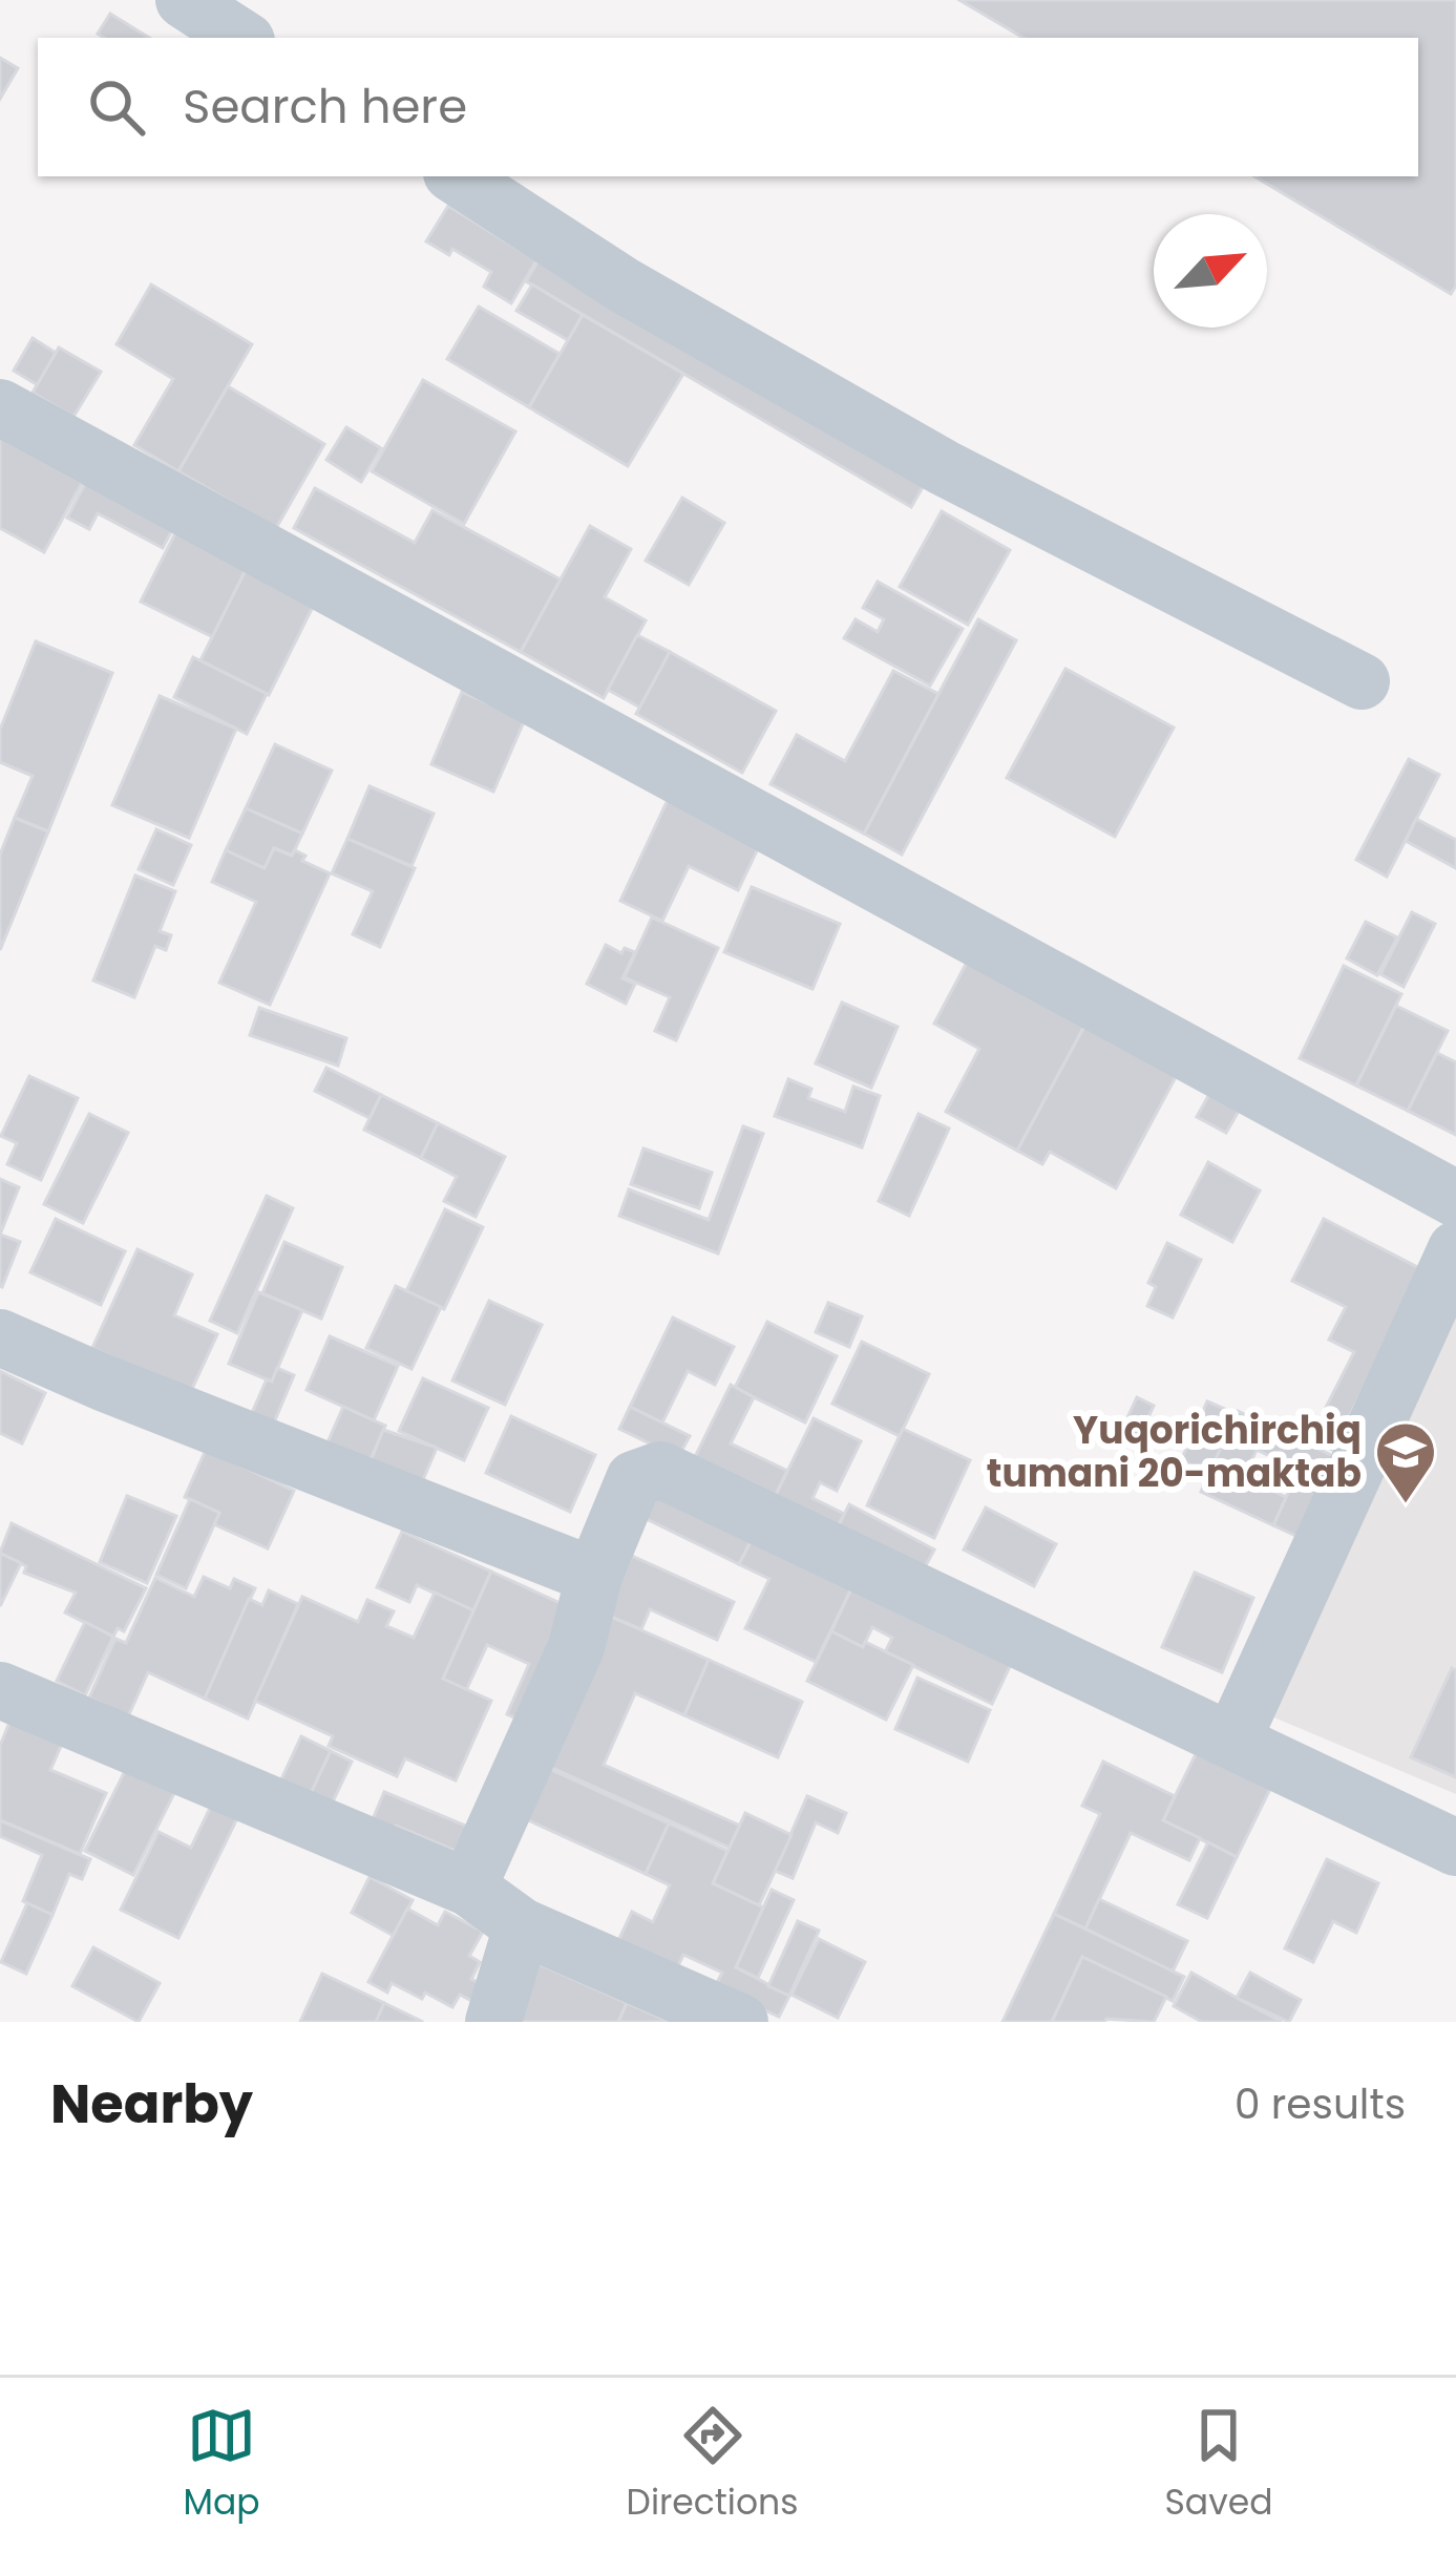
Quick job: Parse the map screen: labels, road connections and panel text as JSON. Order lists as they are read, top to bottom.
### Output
{
  "places": {
    "school or university": ["Yuqorichirchiq tumani 20-maktab"]
  },
  "north": "top right",
  "page": {
    "search": "Search here",
    "heading": ["Nearby", "0 results"],
    "nav": ["Map", "Directions", "Saved"]
  }
}
